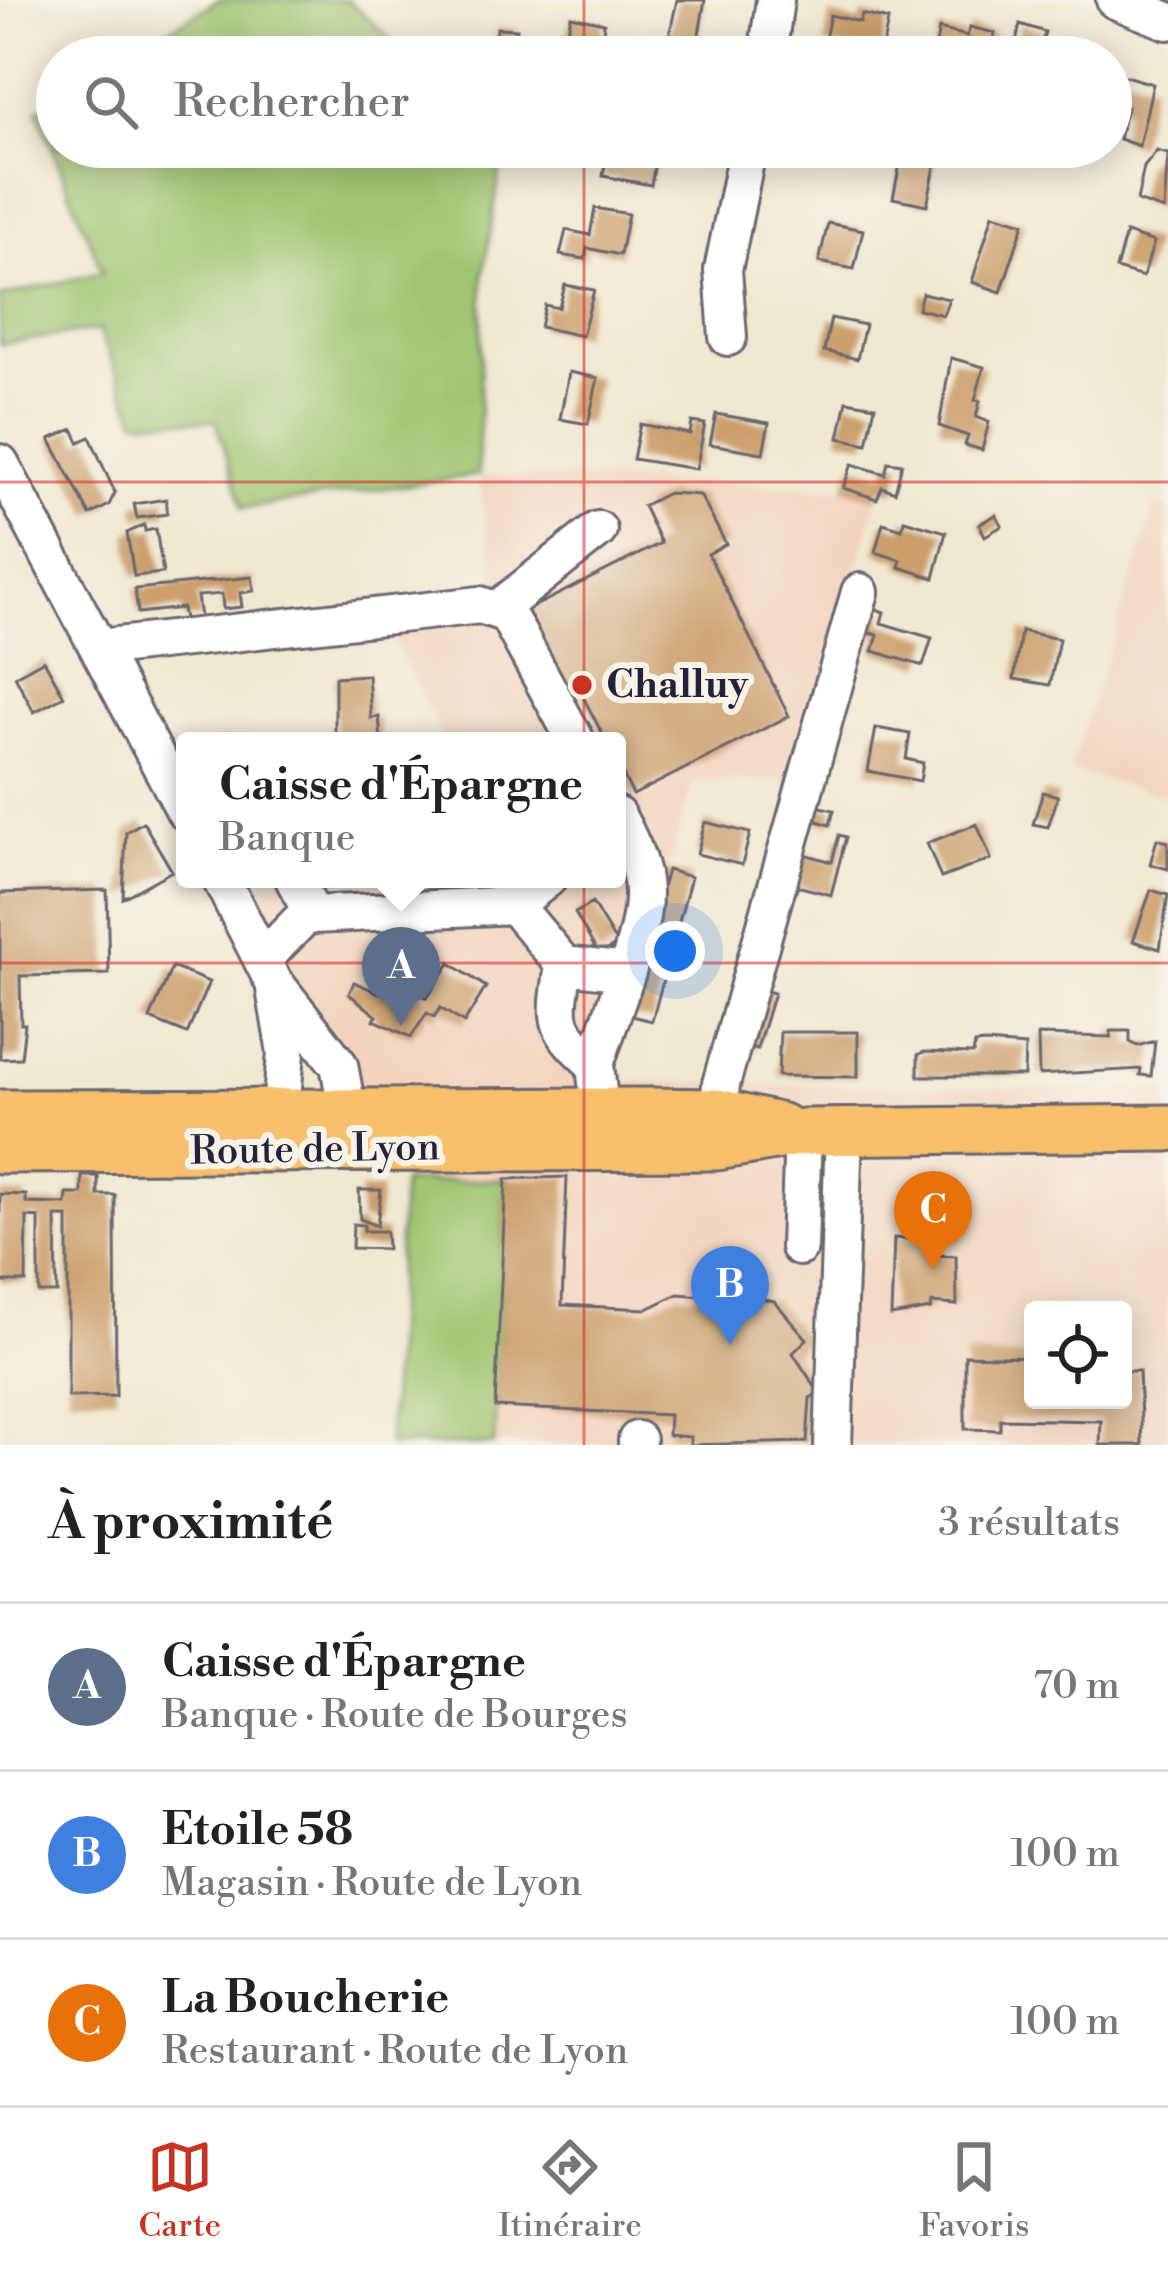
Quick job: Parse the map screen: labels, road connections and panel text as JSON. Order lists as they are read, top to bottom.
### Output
{
  "streets": {
    "main road": ["Route de Lyon"]
  },
  "places": ["Challuy"],
  "page": {
    "search": "Rechercher",
    "popup": ["Caisse d'Épargne", "Banque"],
    "pins": ["A", "C", "B"],
    "heading": ["À proximité", "3 résultats"],
    "list": [
      {
        "mark": "A",
        "name": "Caisse d'Épargne",
        "note": "Banque · Route de Bourges",
        "value": "70 m"
      },
      {
        "mark": "B",
        "name": "Etoile 58",
        "note": "Magasin · Route de Lyon",
        "value": "100 m"
      },
      {
        "mark": "C",
        "name": "La Boucherie",
        "note": "Restaurant · Route de Lyon",
        "value": "100 m"
      }
    ],
    "nav": ["Carte", "Itinéraire", "Favoris"]
  }
}
